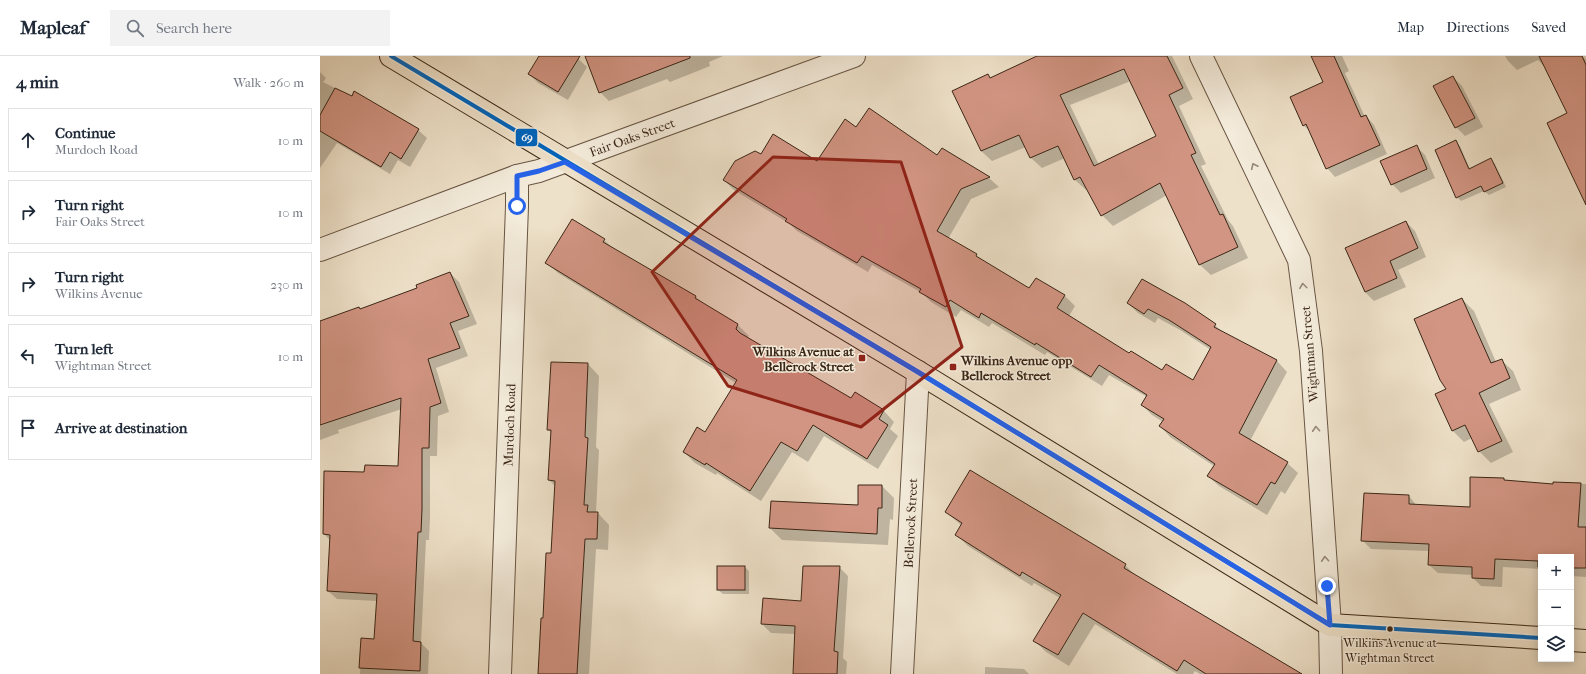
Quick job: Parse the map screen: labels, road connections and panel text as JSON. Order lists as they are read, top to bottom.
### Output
{
  "streets": {
    "street": [
      "Fair Oaks Street",
      "Wightman Street",
      "Murdoch Road",
      "Bellerock Street"
    ]
  },
  "crossings": [
    ["Fair Oaks Street", "Murdoch Road"]
  ],
  "one_way": ["Wightman Street"],
  "places": {
    "transit": ["Wilkins Avenue at Bellerock Street", "Wilkins Avenue opp Bellerock Street"],
    "other": ["Wilkins Avenue at Wightman Street"]
  },
  "lines": ["transit line 69"],
  "page": {
    "header": "Mapleaf",
    "search": "Search here",
    "nav": ["Map", "Directions", "Saved"],
    "heading": ["4 min", "Walk · 260 m"],
    "list": [
      ["Continue", "Murdoch Road", "10 m"],
      ["Turn right", "Fair Oaks Street", "10 m"],
      ["Turn right", "Wilkins Avenue", "230 m"],
      ["Turn left", "Wightman Street", "10 m"],
      "Arrive at destination"
    ],
    "map_buttons": ["+", "−"]
  }
}
